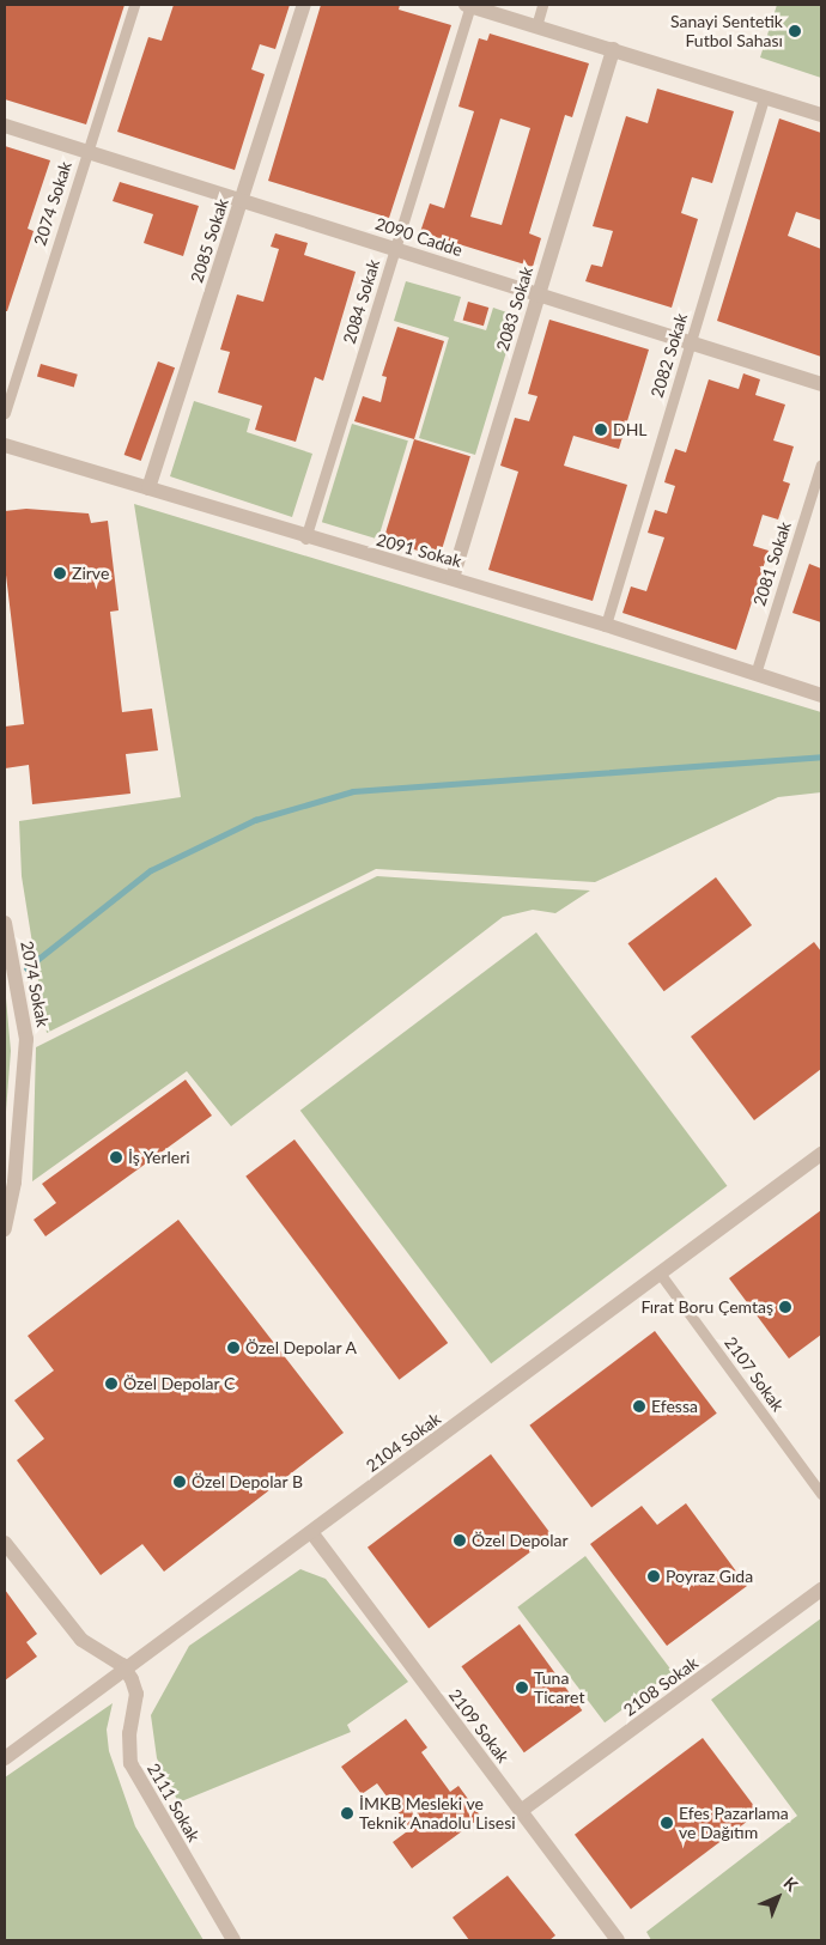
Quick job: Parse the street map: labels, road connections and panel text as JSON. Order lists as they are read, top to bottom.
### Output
{
  "streets": {
    "street": [
      "2074 Sokak",
      "2090 Cadde",
      "2085 Sokak",
      "2083 Sokak",
      "2091 Sokak",
      "2104 Sokak",
      "2108 Sokak",
      "2109 Sokak",
      "2111 Sokak"
    ],
    "lane": [
      "2084 Sokak",
      "2082 Sokak",
      "2081 Sokak",
      "2107 Sokak"
    ]
  },
  "crossings": [
    ["2074 Sokak", "2090 Cadde"],
    ["2090 Cadde", "2085 Sokak"],
    ["2090 Cadde", "2084 Sokak"],
    ["2090 Cadde", "2083 Sokak"],
    ["2090 Cadde", "2082 Sokak"],
    ["2085 Sokak", "2091 Sokak"],
    ["2084 Sokak", "2091 Sokak"],
    ["2083 Sokak", "2091 Sokak"],
    ["2082 Sokak", "2091 Sokak"],
    ["2091 Sokak", "2081 Sokak"],
    ["2107 Sokak", "2104 Sokak"],
    ["2104 Sokak", "2109 Sokak"],
    ["2104 Sokak", "2111 Sokak"],
    ["2108 Sokak", "2109 Sokak"]
  ],
  "places": [
    "Sanayi Sentetik Futbol Sahası",
    "DHL",
    "Zirve",
    "İş Yerleri",
    "Fırat Boru Çemtaş",
    "Özel Depolar A",
    "Özel Depolar C",
    "Efessa",
    "Özel Depolar B",
    "Özel Depolar",
    "Poyraz Gıda",
    "Tuna Ticaret",
    "İMKB Mesleki ve Teknik Anadolu Lisesi",
    "Efes Pazarlama ve Dağıtım"
  ],
  "north": "top right"
}
